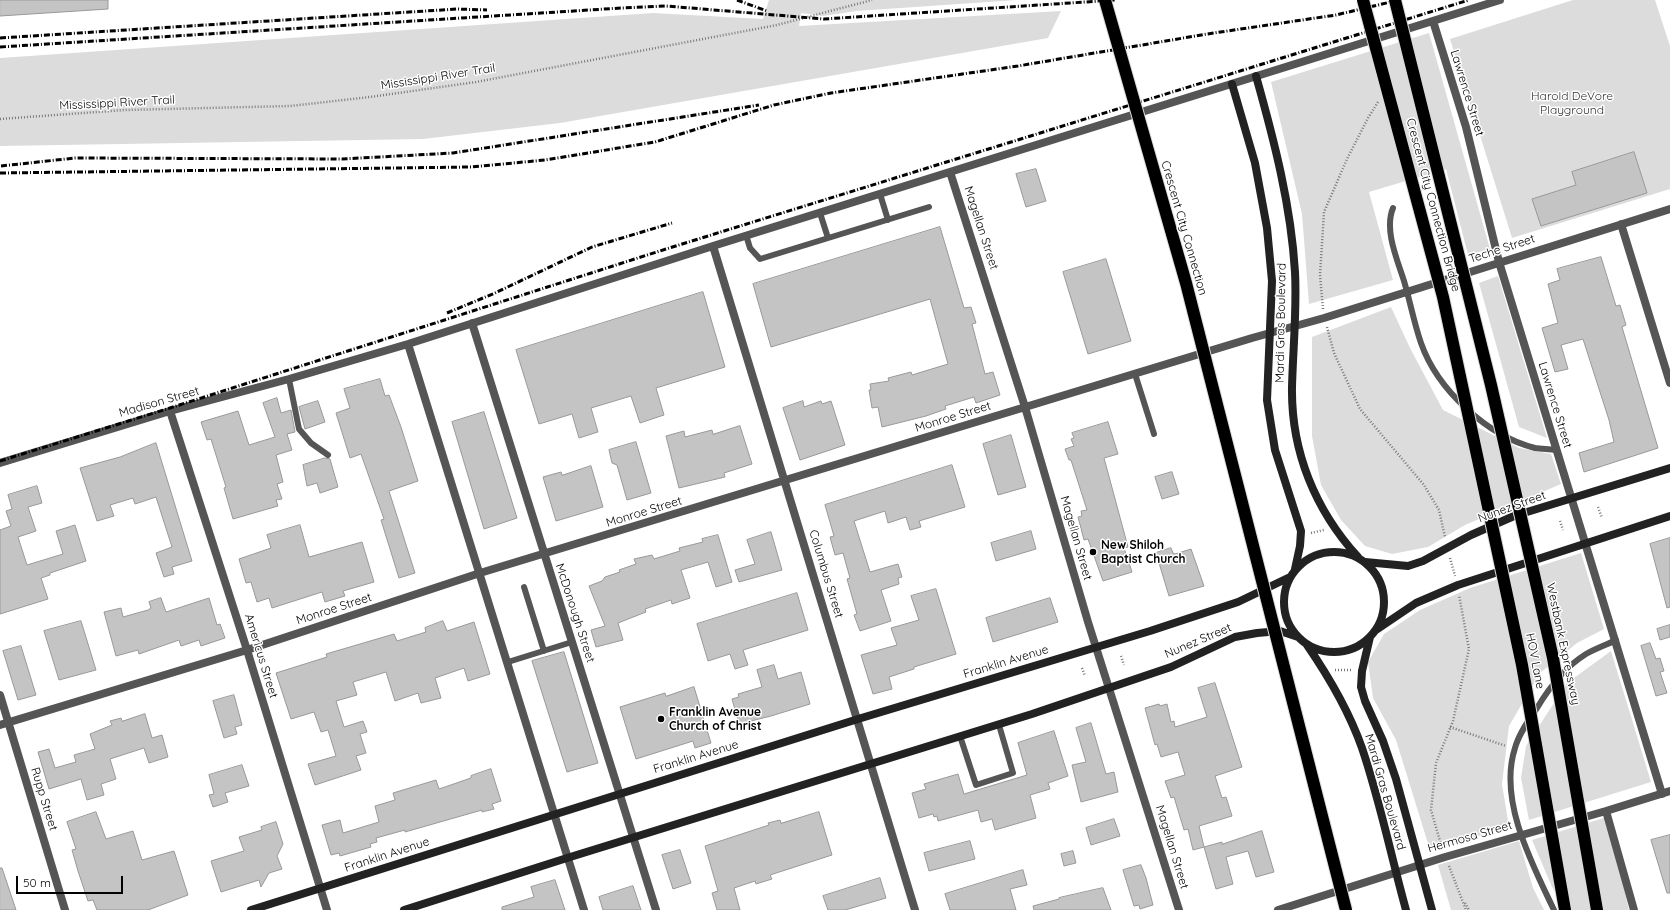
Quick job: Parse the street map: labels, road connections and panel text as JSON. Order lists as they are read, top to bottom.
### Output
{
  "streets": {
    "highway": [
      "Crescent City Connection Bridge",
      "Crescent City Connection",
      "Westbank Expressway",
      "HOV Lane"
    ],
    "main road": ["Mardi Gras Boulevard", "Nunez Street", "Franklin Avenue"],
    "street": [
      "Lawrence Street",
      "Magellan Street",
      "Teche Street",
      "Madison Street",
      "Monroe Street",
      "Columbus Street",
      "McDonough Street",
      "Americus Street",
      "Rupp Street",
      "Hermosa Street"
    ],
    "path": ["Mississippi River Trail"]
  },
  "crossings": [
    ["Lawrence Street", "Teche Street"],
    ["Lawrence Street", "Madison Street"],
    ["Lawrence Street", "Nunez Street"],
    ["Lawrence Street", "Hermosa Street"],
    ["Crescent City Connection Bridge", "HOV Lane"],
    ["Magellan Street", "Madison Street"],
    ["Magellan Street", "Monroe Street"],
    ["Magellan Street", "Nunez Street"],
    ["Magellan Street", "Franklin Avenue"],
    ["Teche Street", "Mardi Gras Boulevard"],
    ["Teche Street", "Monroe Street"],
    ["Mardi Gras Boulevard", "Madison Street"],
    ["Mardi Gras Boulevard", "Monroe Street"],
    ["Mardi Gras Boulevard", "Nunez Street"],
    ["Mardi Gras Boulevard", "Hermosa Street"],
    ["Madison Street", "Columbus Street"],
    ["Madison Street", "McDonough Street"],
    ["Madison Street", "Americus Street"],
    ["Monroe Street", "Columbus Street"],
    ["Monroe Street", "McDonough Street"],
    ["Monroe Street", "Americus Street"],
    ["Monroe Street", "Rupp Street"],
    ["Nunez Street", "Franklin Avenue"],
    ["Columbus Street", "Franklin Avenue"],
    ["McDonough Street", "Franklin Avenue"],
    ["Americus Street", "Franklin Avenue"]
  ],
  "parks": ["Harold DeVore Playground"],
  "places": ["New Shiloh Baptist Church", "Franklin Avenue Church of Christ"],
  "scale_bar": "50 m"
}
